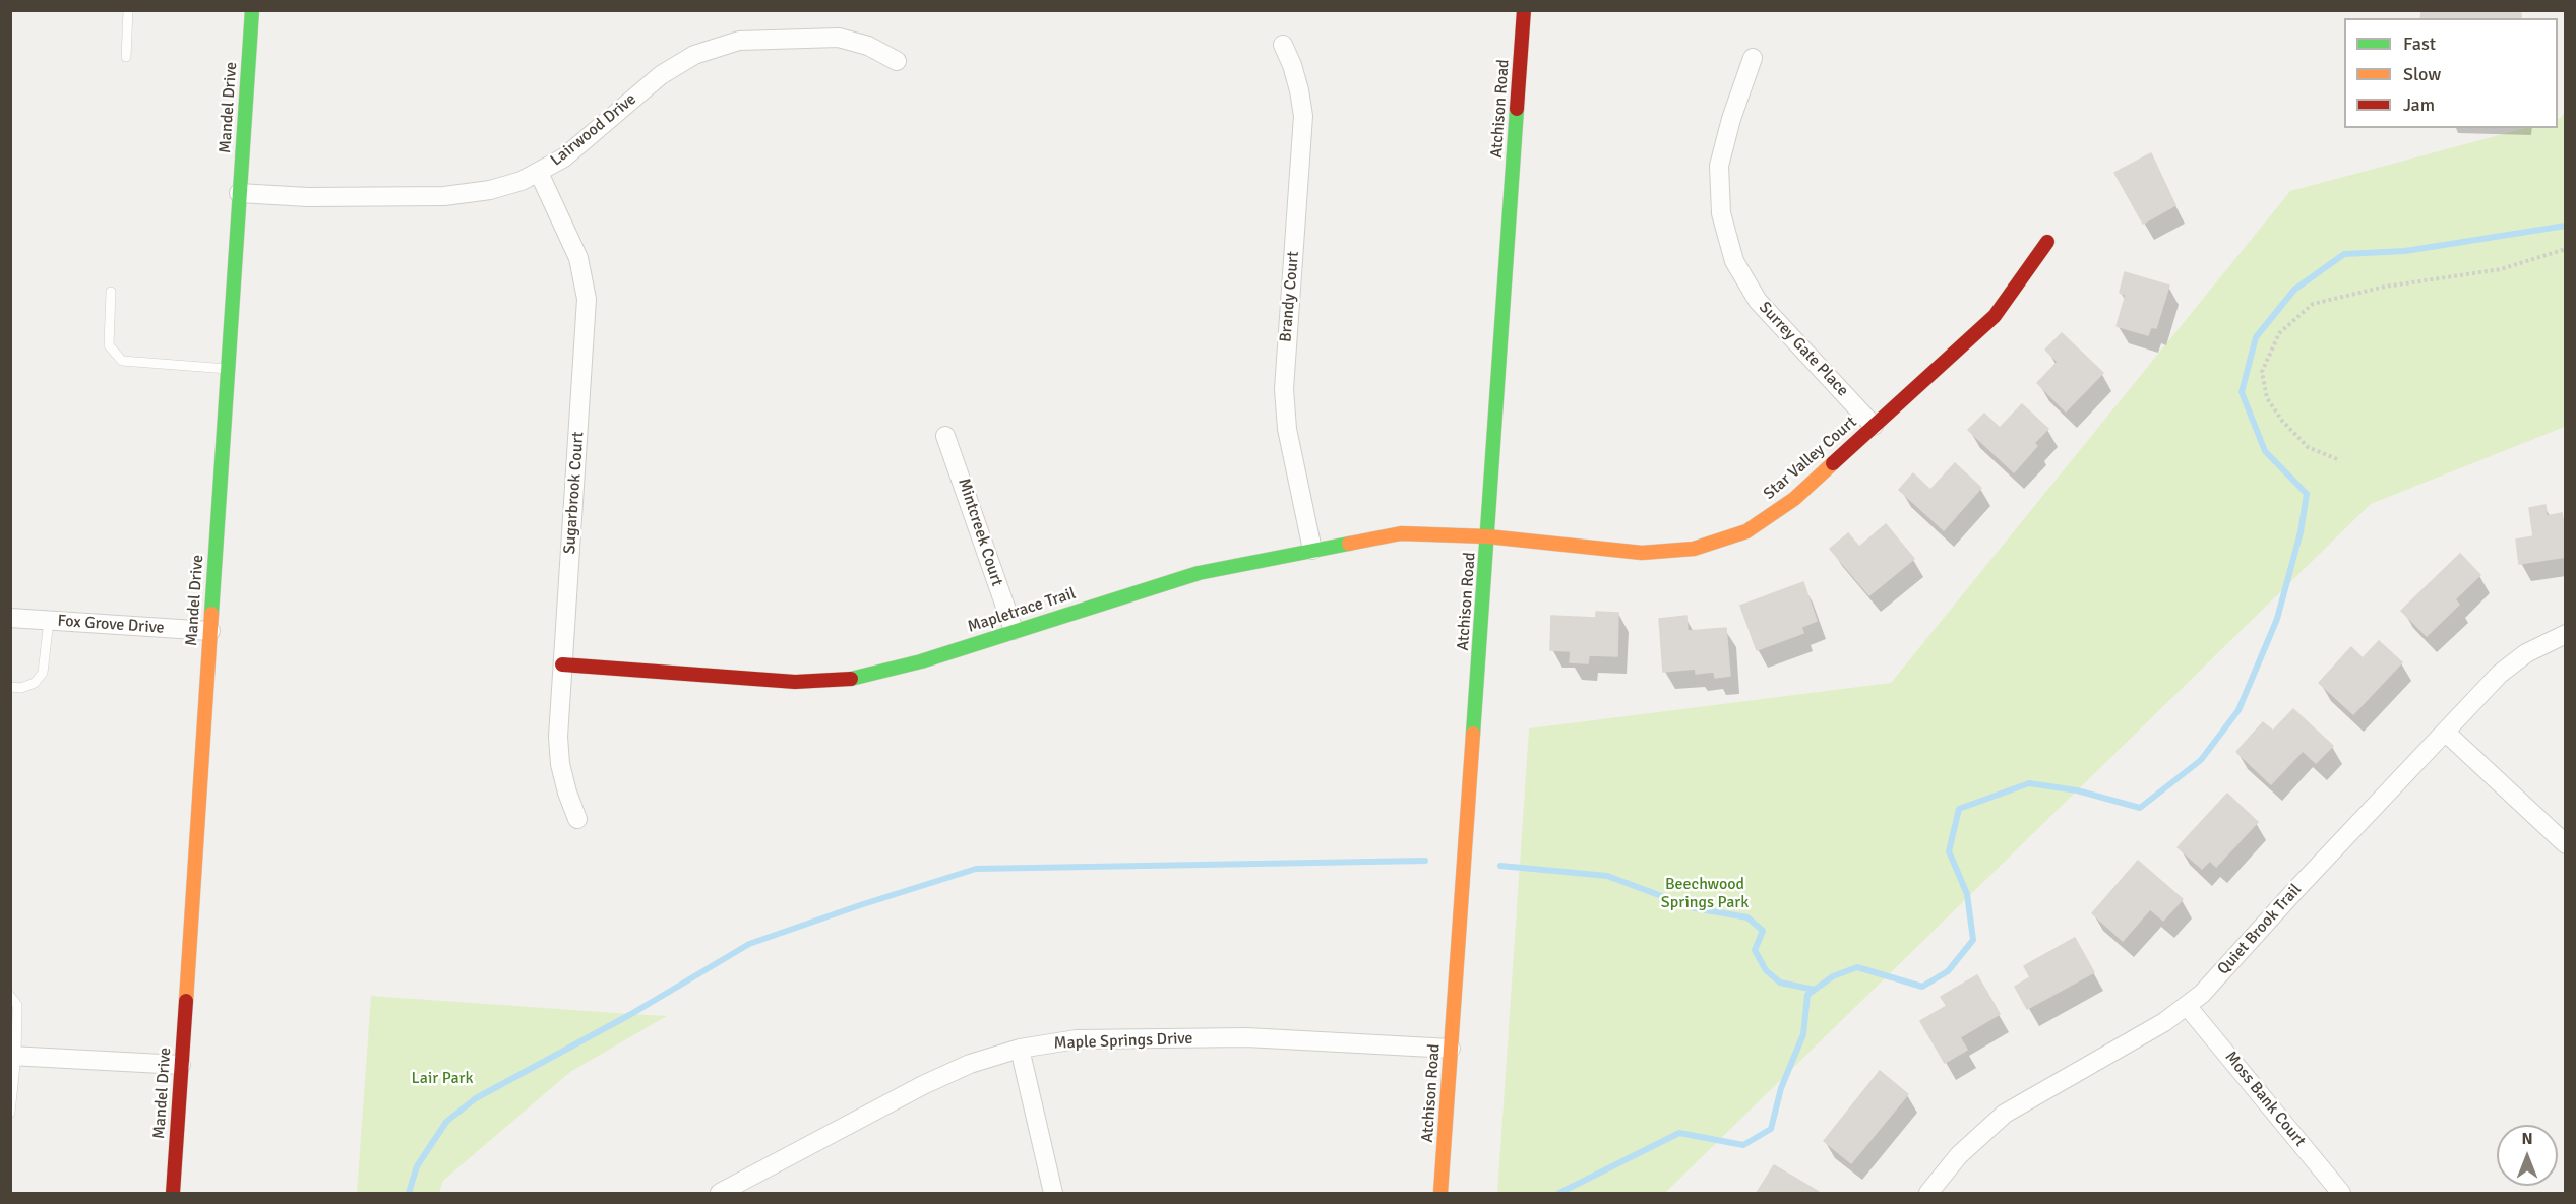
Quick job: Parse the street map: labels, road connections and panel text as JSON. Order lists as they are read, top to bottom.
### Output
{
  "streets": {
    "street": [
      "Mandel Drive",
      "Atchison Road",
      "Lairwood Drive",
      "Brandy Court",
      "Surrey Gate Place",
      "Star Valley Court",
      "Sugarbrook Court",
      "Mintcreek Court",
      "Mapletrace Trail",
      "Fox Grove Drive",
      "Quiet Brook Trail",
      "Maple Springs Drive",
      "Moss Bank Court"
    ]
  },
  "crossings": [
    ["Mandel Drive", "Lairwood Drive"],
    ["Mandel Drive", "Fox Grove Drive"],
    ["Atchison Road", "Star Valley Court"],
    ["Atchison Road", "Mapletrace Trail"],
    ["Atchison Road", "Maple Springs Drive"],
    ["Lairwood Drive", "Sugarbrook Court"],
    ["Brandy Court", "Mapletrace Trail"],
    ["Surrey Gate Place", "Star Valley Court"],
    ["Star Valley Court", "Mapletrace Trail"],
    ["Sugarbrook Court", "Mapletrace Trail"],
    ["Mintcreek Court", "Mapletrace Trail"],
    ["Quiet Brook Trail", "Moss Bank Court"]
  ],
  "parks": ["Beechwood Springs Park", "Lair Park"],
  "legend": ["Fast", "Slow", "Jam"],
  "north": "top"
}
